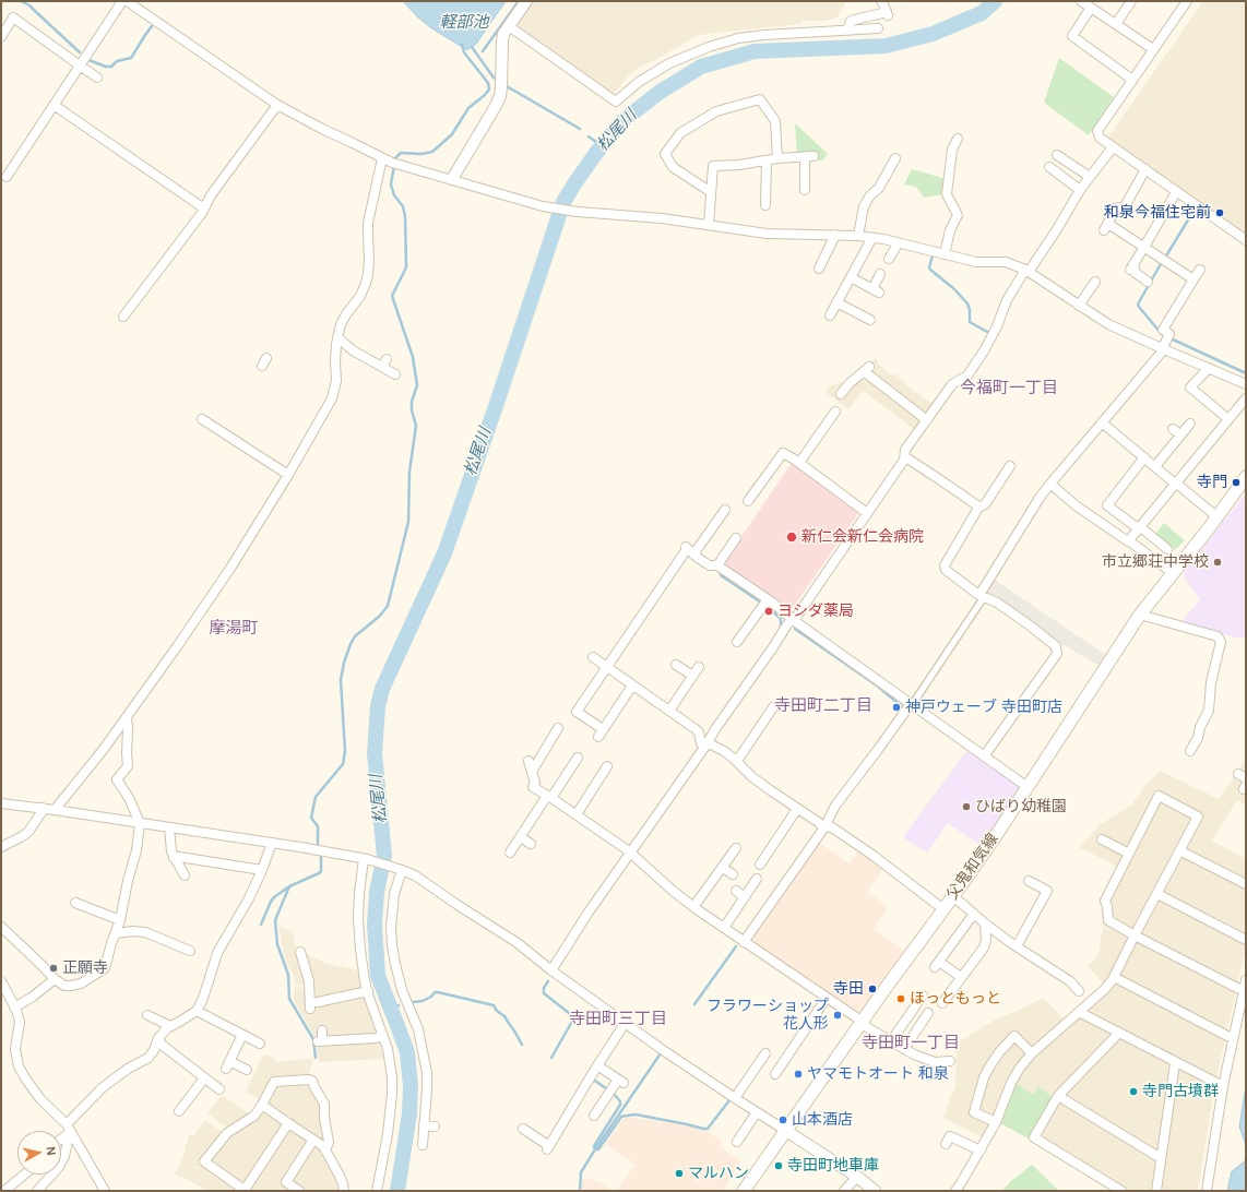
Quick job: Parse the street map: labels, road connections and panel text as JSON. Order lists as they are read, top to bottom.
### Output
{
  "streets": {
    "main road": ["父鬼和気線"]
  },
  "districts": [
    "今福町一丁目",
    "摩湯町",
    "寺田町二丁目",
    "寺田町三丁目",
    "寺田町一丁目"
  ],
  "water": ["軽部池", "松尾川"],
  "places": [
    "和泉今福住宅前",
    "寺門",
    "新仁会新仁会病院",
    "市立郷荘中学校",
    "ヨシダ薬局",
    "神戸ウェーブ 寺田町店",
    "ひばり幼稚園",
    "正願寺",
    "寺田",
    "ほっともっと",
    "フラワーショップ 花人形",
    "ヤマモトオート 和泉",
    "寺門古墳群",
    "山本酒店",
    "寺田町地車庫",
    "マルハン"
  ],
  "north": "right"
}
